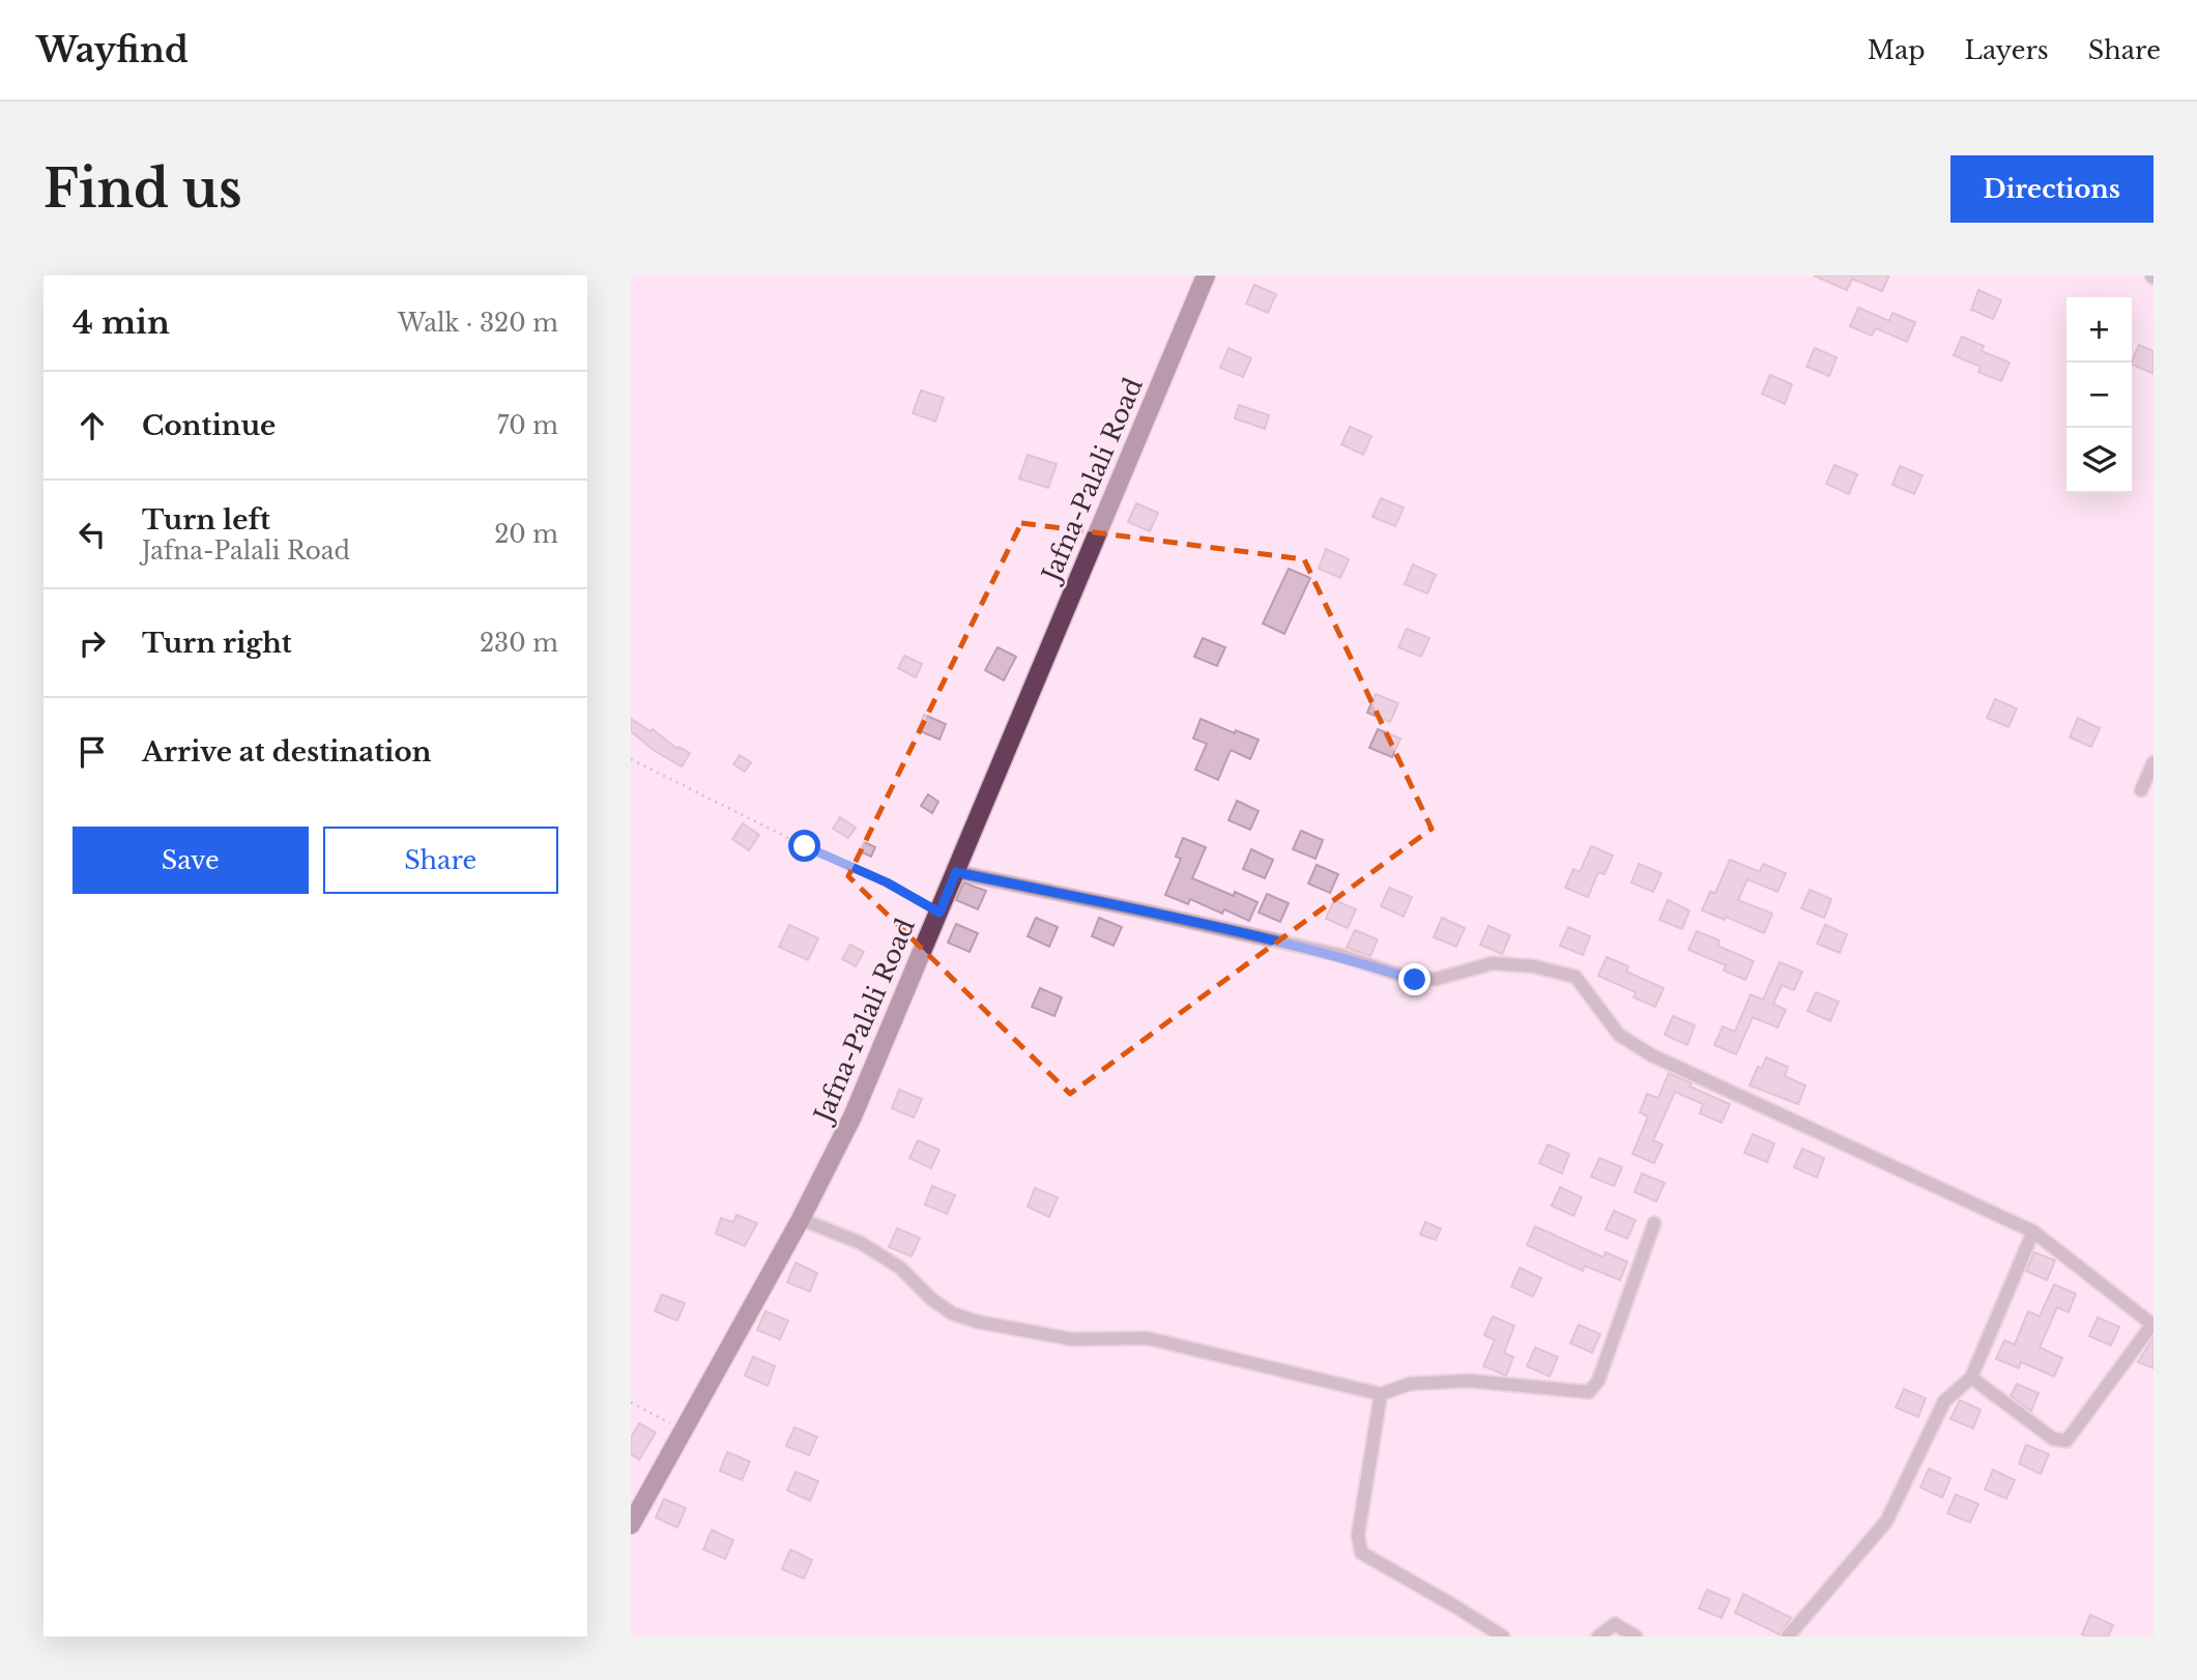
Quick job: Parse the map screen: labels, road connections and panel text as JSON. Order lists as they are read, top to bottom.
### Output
{
  "streets": {
    "main road": ["Jafna-Palali Road"]
  },
  "page": {
    "header": "Wayfind",
    "nav": ["Map", "Layers", "Share"],
    "buttons": [
      "Directions",
      ["Save", "Share"]
    ],
    "title": "Find us",
    "heading": ["4 min", "Walk · 320 m"],
    "map_buttons": ["+", "−"],
    "list": [
      ["Continue", "70 m"],
      ["Turn left", "Jafna-Palali Road", "20 m"],
      ["Turn right", "230 m"],
      "Arrive at destination"
    ]
  }
}
